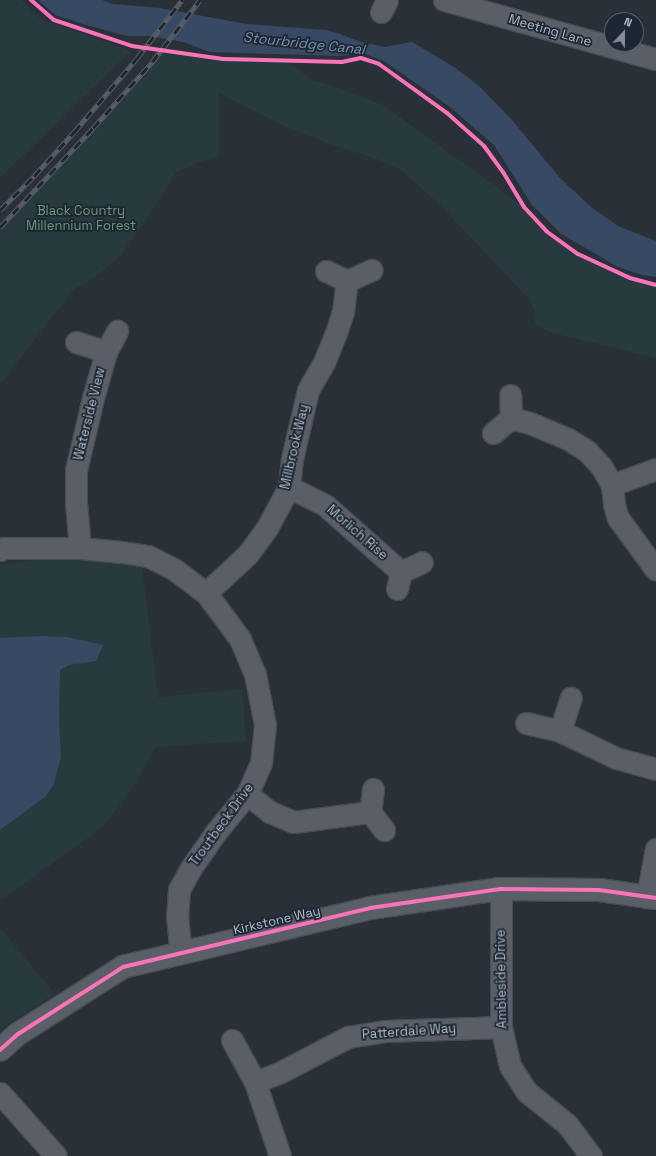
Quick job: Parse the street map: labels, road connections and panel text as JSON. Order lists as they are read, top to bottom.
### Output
{
  "streets": {
    "street": [
      "Meeting Lane",
      "Waterside View",
      "Millbrook Way",
      "Morlich Rise",
      "Troutbeck Drive",
      "Kirkstone Way",
      "Ambleside Drive",
      "Patterdale Way"
    ]
  },
  "crossings": [
    ["Waterside View", "Troutbeck Drive"],
    ["Millbrook Way", "Morlich Rise"],
    ["Millbrook Way", "Troutbeck Drive"],
    ["Troutbeck Drive", "Kirkstone Way"],
    ["Kirkstone Way", "Ambleside Drive"],
    ["Ambleside Drive", "Patterdale Way"]
  ],
  "water": ["Stourbridge Canal"],
  "parks": ["Black Country Millennium Forest"],
  "north": "top"
}
